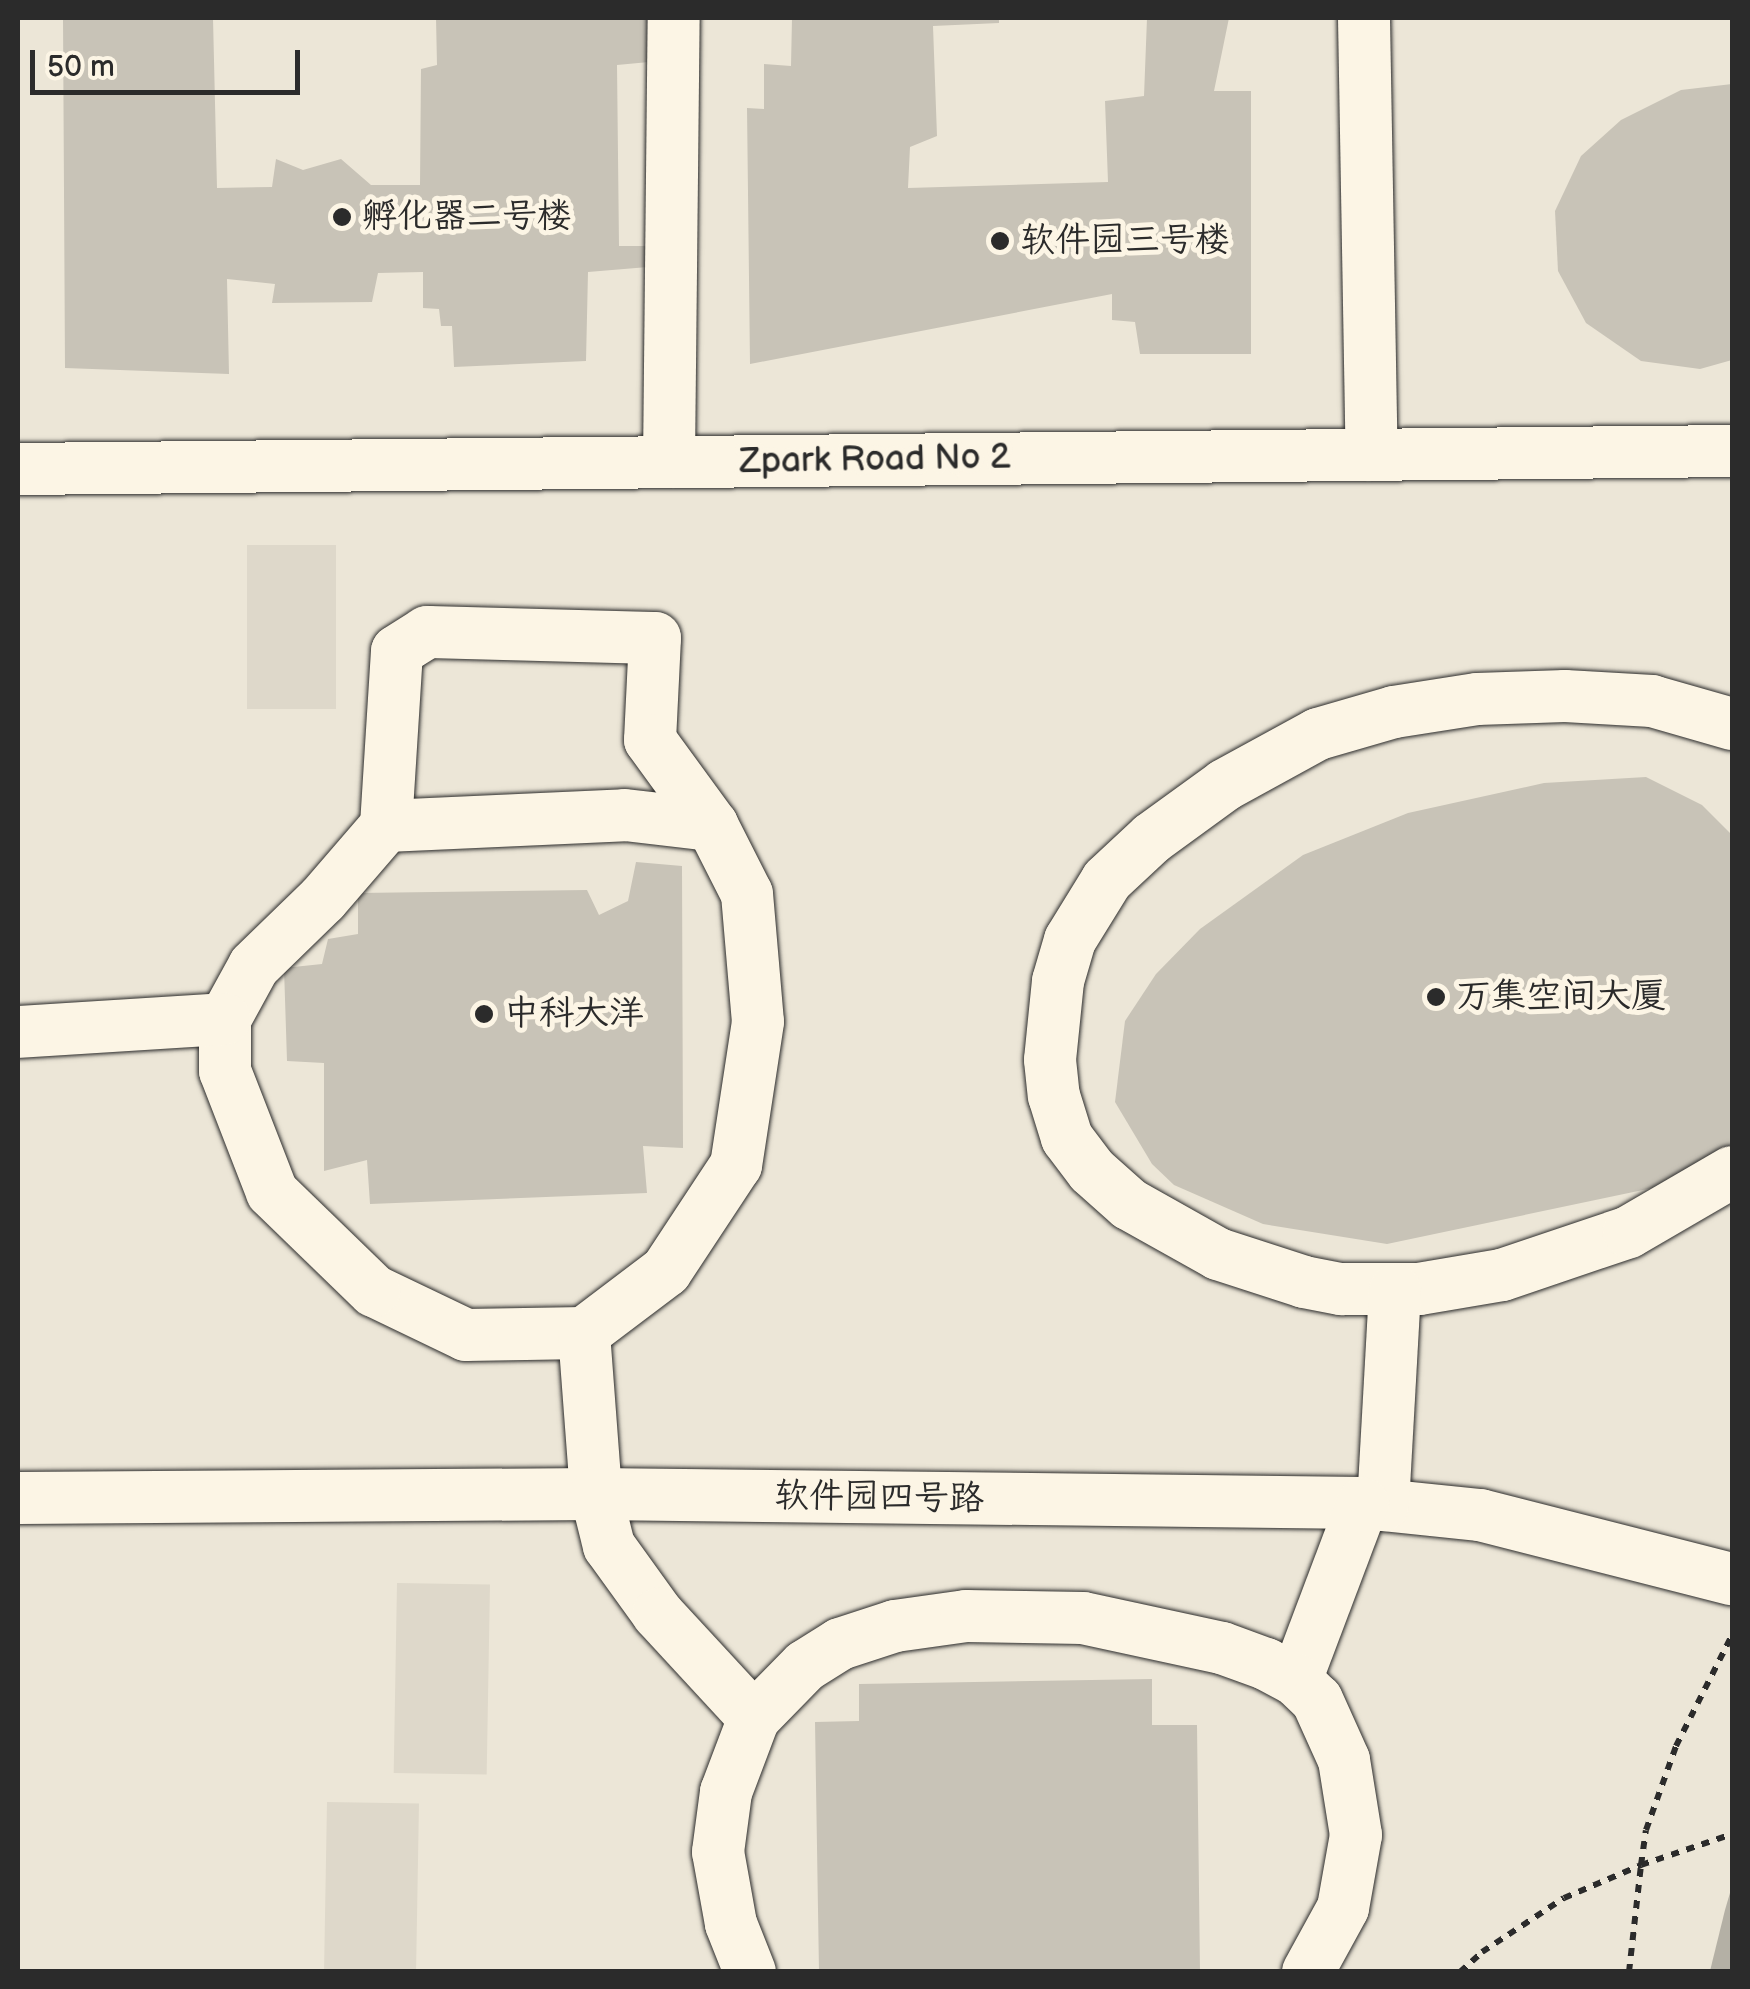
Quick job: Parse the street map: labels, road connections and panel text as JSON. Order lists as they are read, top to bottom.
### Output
{
  "streets": {
    "street": ["Zpark Road No 2", "软件园四号路"]
  },
  "places": [
    "孵化器二号楼",
    "软件园三号楼",
    "万集空间大厦",
    "中科大洋"
  ],
  "scale_bar": "50 m"
}
